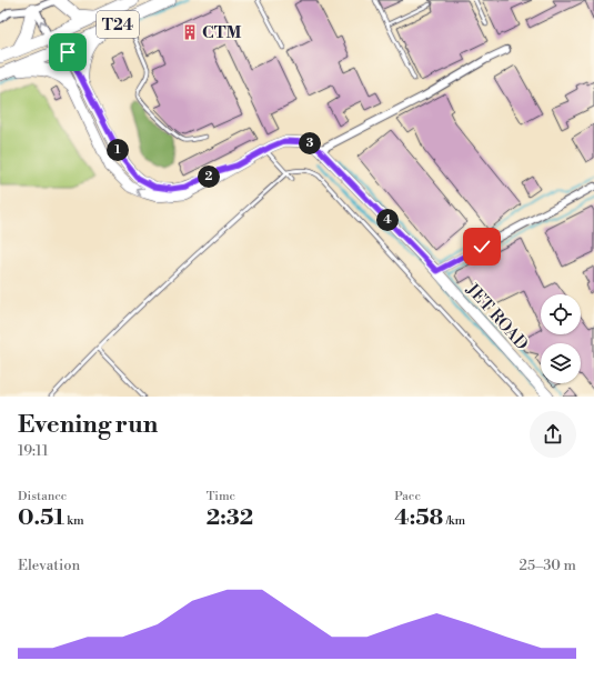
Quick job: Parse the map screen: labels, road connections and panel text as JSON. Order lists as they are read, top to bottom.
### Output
{
  "streets": {
    "highway": ["T24"],
    "main road": ["JET ROAD"]
  },
  "crossings": [
    ["T24", "JET ROAD"]
  ],
  "places": {
    "building": ["CTM"]
  },
  "page": {
    "pins": [
      "3",
      "1",
      "2",
      "4"
    ],
    "heading": ["Evening run", "19:11"],
    "stats": [
      ["Distance", "0.51 km"],
      ["Time", "2:32"],
      ["Pace", "4:58 /km"]
    ],
    "chart": ["Elevation", "25–30 m"]
  }
}
